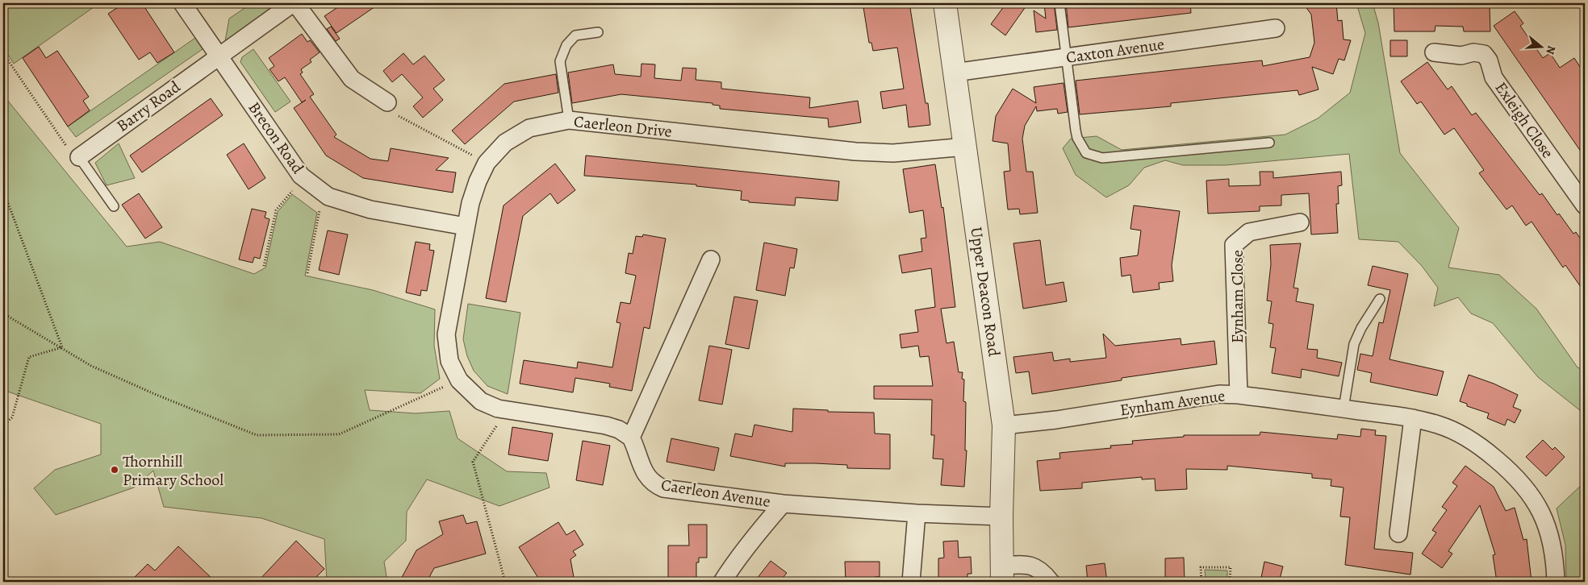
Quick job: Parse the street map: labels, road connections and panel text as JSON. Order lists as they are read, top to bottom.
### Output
{
  "streets": {
    "street": [
      "Caxton Avenue",
      "Barry Road",
      "Exleigh Close",
      "Caerleon Drive",
      "Brecon Road",
      "Upper Deacon Road",
      "Eynham Close",
      "Eynham Avenue",
      "Caerleon Avenue"
    ]
  },
  "crossings": [
    ["Caxton Avenue", "Upper Deacon Road"],
    ["Barry Road", "Brecon Road"],
    ["Caerleon Drive", "Brecon Road"],
    ["Caerleon Drive", "Upper Deacon Road"],
    ["Caerleon Drive", "Caerleon Avenue"],
    ["Upper Deacon Road", "Eynham Avenue"],
    ["Upper Deacon Road", "Caerleon Avenue"],
    ["Eynham Close", "Eynham Avenue"]
  ],
  "places": ["Thornhill Primary School"],
  "north": "right"
}
